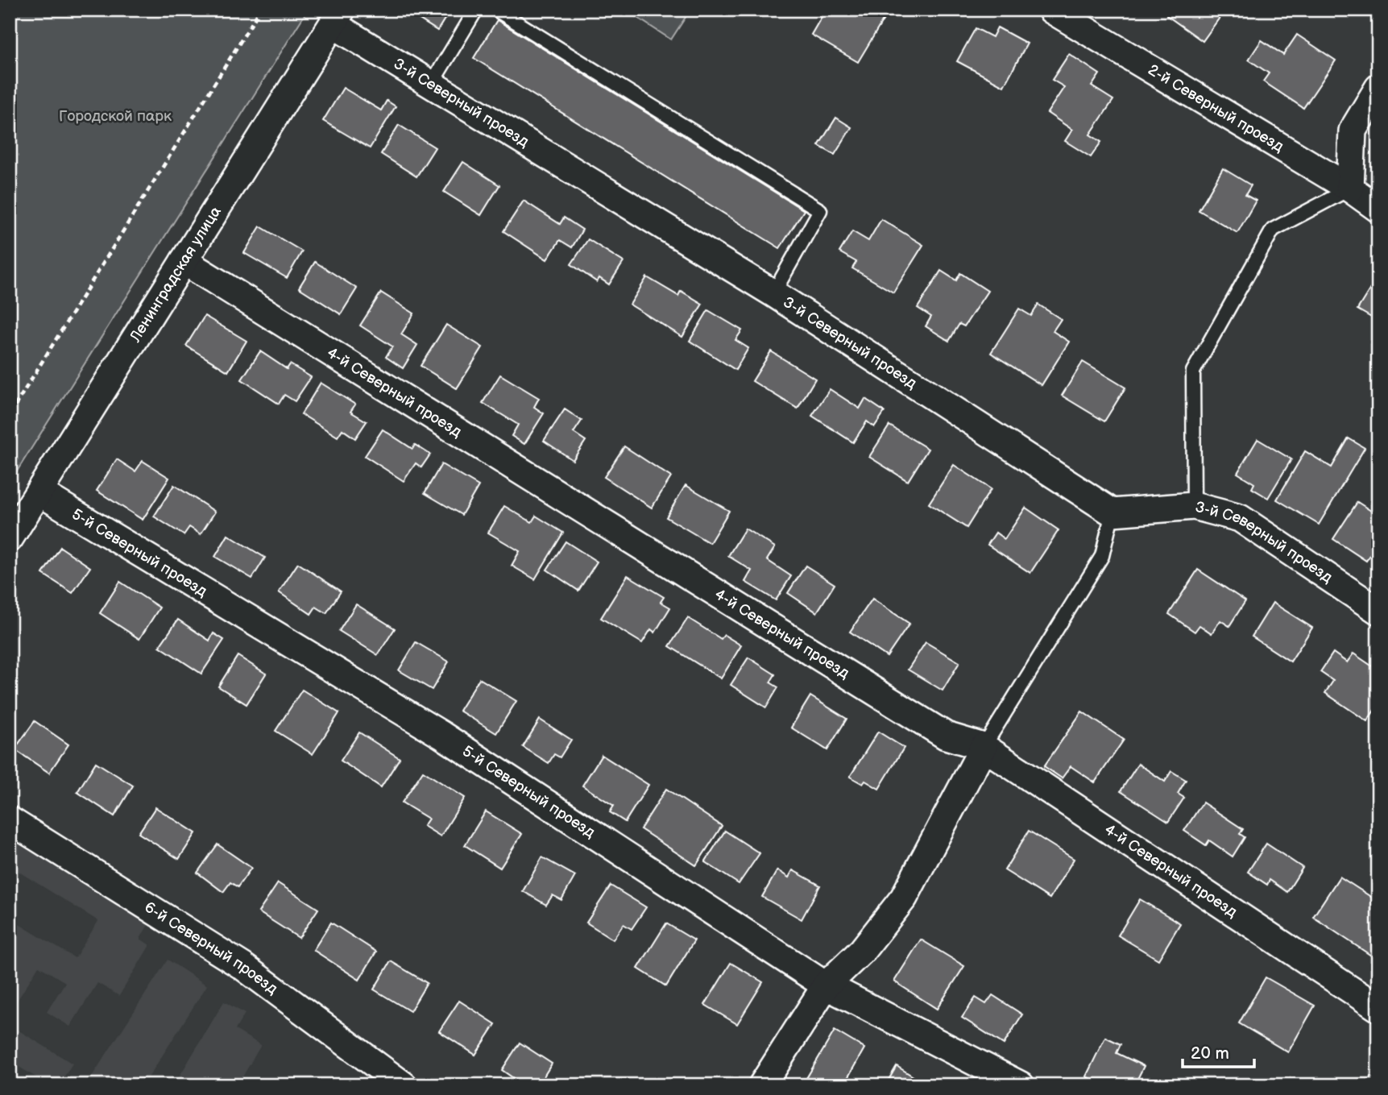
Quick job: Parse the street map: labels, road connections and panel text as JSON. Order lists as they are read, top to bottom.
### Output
{
  "streets": {
    "street": [
      "3-й Северный проезд",
      "2-й Северный проезд",
      "Ленинградская улица",
      "4-й Северный проезд",
      "5-й Северный проезд",
      "6-й Северный проезд"
    ]
  },
  "crossings": [
    ["3-й Северный проезд", "Ленинградская улица"],
    ["Ленинградская улица", "4-й Северный проезд"],
    ["Ленинградская улица", "5-й Северный проезд"]
  ],
  "parks": ["Городской парк"],
  "scale_bar": "20 m"
}
